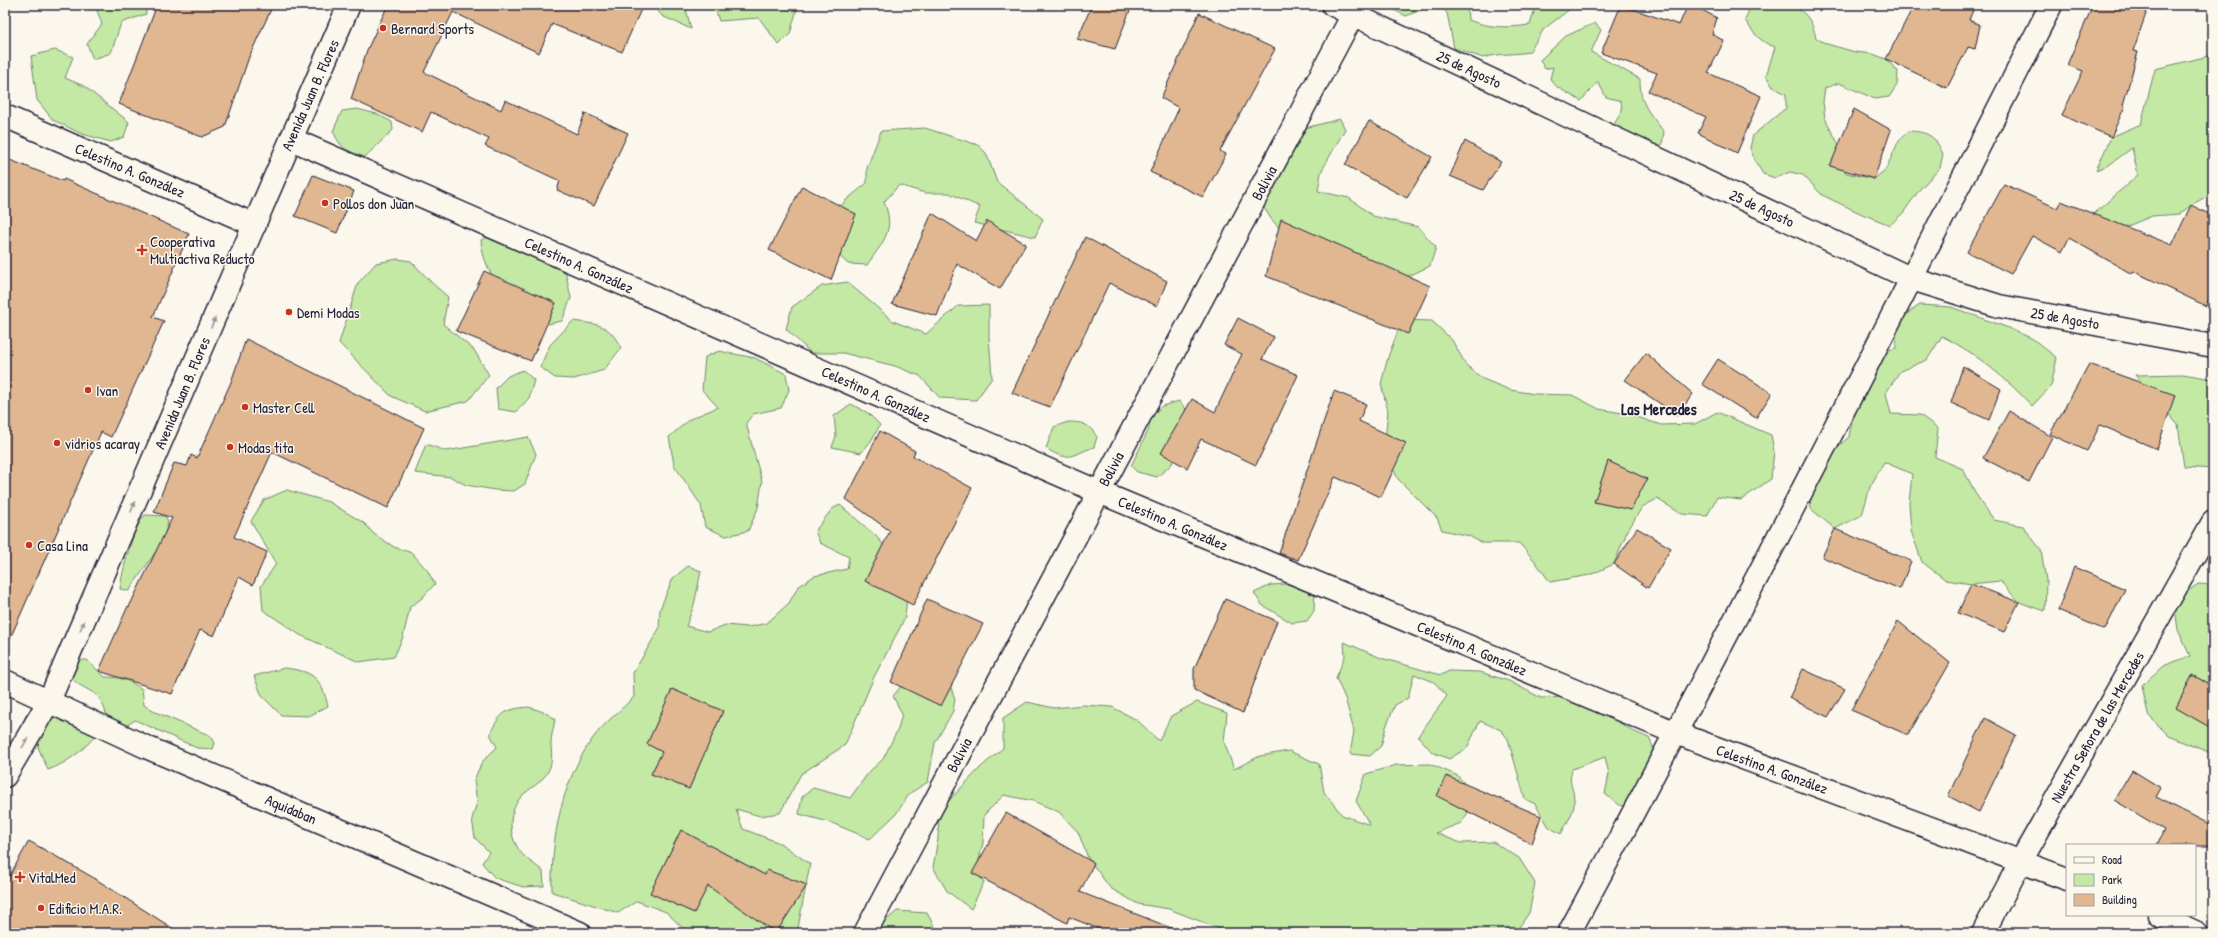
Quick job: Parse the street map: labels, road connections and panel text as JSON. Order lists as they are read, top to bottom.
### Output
{
  "streets": {
    "street": [
      "25 de Agosto",
      "Avenida Juan B. Flores",
      "Celestino A. González",
      "Bolivia",
      "Nuestra Señora de las Mercedes",
      "Aquidaban"
    ]
  },
  "crossings": [
    ["25 de Agosto", "Bolivia"],
    ["Avenida Juan B. Flores", "Celestino A. González"],
    ["Avenida Juan B. Flores", "Aquidaban"],
    ["Celestino A. González", "Bolivia"],
    ["Celestino A. González", "Nuestra Señora de las Mercedes"]
  ],
  "one_way": ["Avenida Juan B. Flores"],
  "districts": ["Las Mercedes"],
  "places": {
    "other": [
      "Bernard Sports",
      "Pollos don Juan",
      "Demi Modas",
      "Ivan",
      "Master Cell",
      "vidrios acaray",
      "Modas tita",
      "Casa Lina",
      "Edificio M.A.R."
    ],
    "health": ["Cooperativa Multiactiva Reducto", "VitalMed"]
  },
  "legend": ["Road", "Park", "Building"]
}
